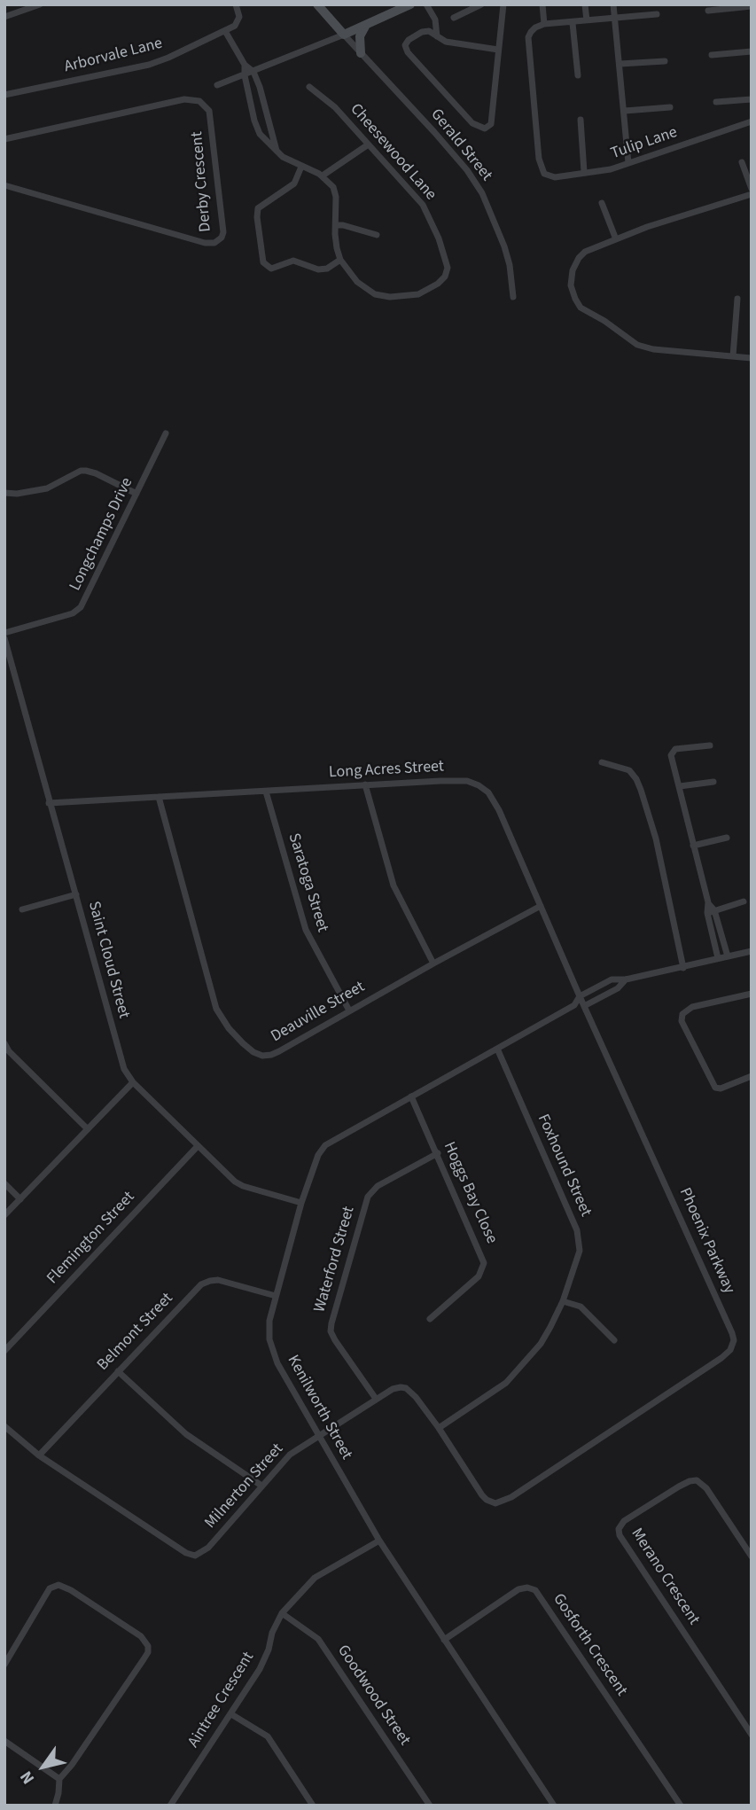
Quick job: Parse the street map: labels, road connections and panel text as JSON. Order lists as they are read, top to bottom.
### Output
{
  "streets": {
    "street": [
      "Arborvale Lane",
      "Tulip Lane",
      "Gerald Street",
      "Cheesewood Lane",
      "Derby Crescent",
      "Longchamps Drive",
      "Long Acres Street",
      "Saratoga Street",
      "Saint Cloud Street",
      "Deauville Street",
      "Foxhound Street",
      "Hoggs Bay Close",
      "Flemington Street",
      "Phoenix Parkway",
      "Waterford Street",
      "Belmont Street",
      "Kenilworth Street",
      "Milnerton Street",
      "Merano Crescent",
      "Gosforth Crescent",
      "Goodwood Street",
      "Aintree Crescent"
    ]
  },
  "crossings": [
    ["Long Acres Street", "Saratoga Street"],
    ["Long Acres Street", "Saint Cloud Street"],
    ["Long Acres Street", "Deauville Street"],
    ["Long Acres Street", "Phoenix Parkway"],
    ["Long Acres Street", "Kenilworth Street"],
    ["Saratoga Street", "Deauville Street"],
    ["Saint Cloud Street", "Flemington Street"],
    ["Saint Cloud Street", "Kenilworth Street"],
    ["Foxhound Street", "Kenilworth Street"],
    ["Foxhound Street", "Milnerton Street"],
    ["Hoggs Bay Close", "Waterford Street"],
    ["Hoggs Bay Close", "Kenilworth Street"],
    ["Phoenix Parkway", "Kenilworth Street"],
    ["Phoenix Parkway", "Milnerton Street"],
    ["Waterford Street", "Milnerton Street"],
    ["Belmont Street", "Kenilworth Street"],
    ["Belmont Street", "Milnerton Street"],
    ["Kenilworth Street", "Milnerton Street"],
    ["Kenilworth Street", "Gosforth Crescent"],
    ["Kenilworth Street", "Aintree Crescent"],
    ["Goodwood Street", "Aintree Crescent"]
  ],
  "north": "bottom left"
}
